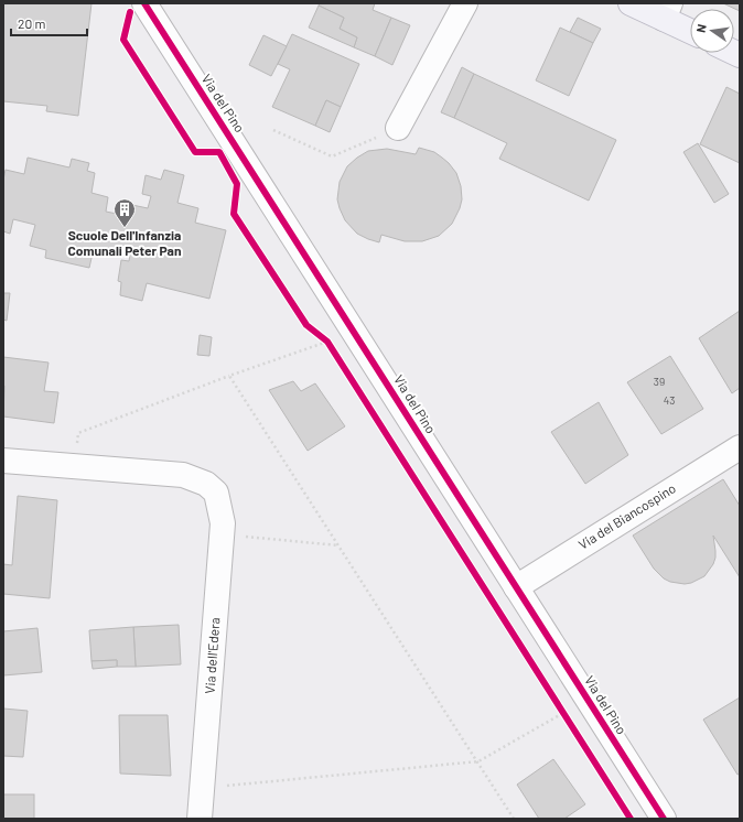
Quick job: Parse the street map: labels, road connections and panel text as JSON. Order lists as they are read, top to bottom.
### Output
{
  "streets": {
    "street": ["Via del Pino", "Via del Biancospino", "Via dell'Edera"]
  },
  "crossings": [
    ["Via del Pino", "Via del Biancospino"]
  ],
  "places": {
    "building": ["Scuole Dell'Infanzia Comunali Peter Pan"]
  },
  "house_numbers": ["39", "43"],
  "scale_bar": "20 m",
  "north": "left"
}
